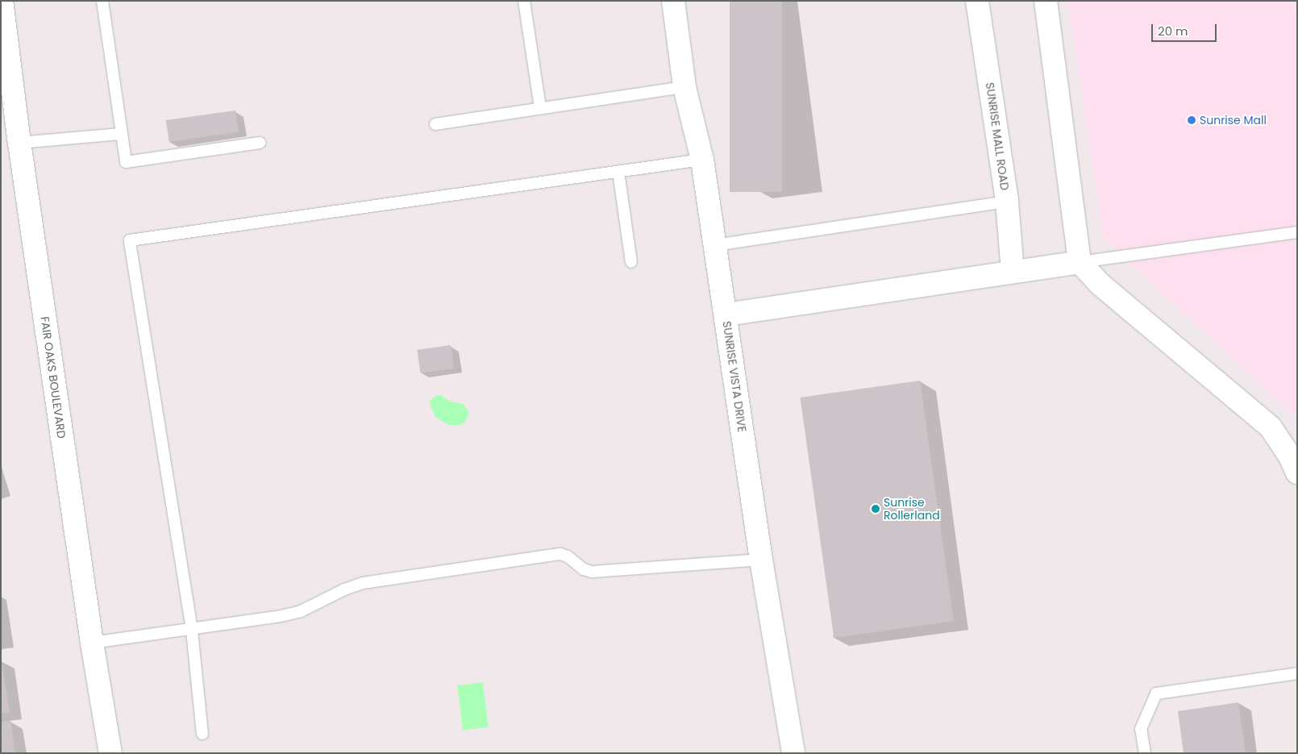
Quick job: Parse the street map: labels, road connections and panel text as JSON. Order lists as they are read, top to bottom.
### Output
{
  "streets": {
    "street": ["SUNRISE MALL ROAD", "SUNRISE VISTA DRIVE", "FAIR OAKS BOULEVARD"]
  },
  "places": ["Sunrise Mall", "Sunrise Rollerland"],
  "scale_bar": "20 m"
}
